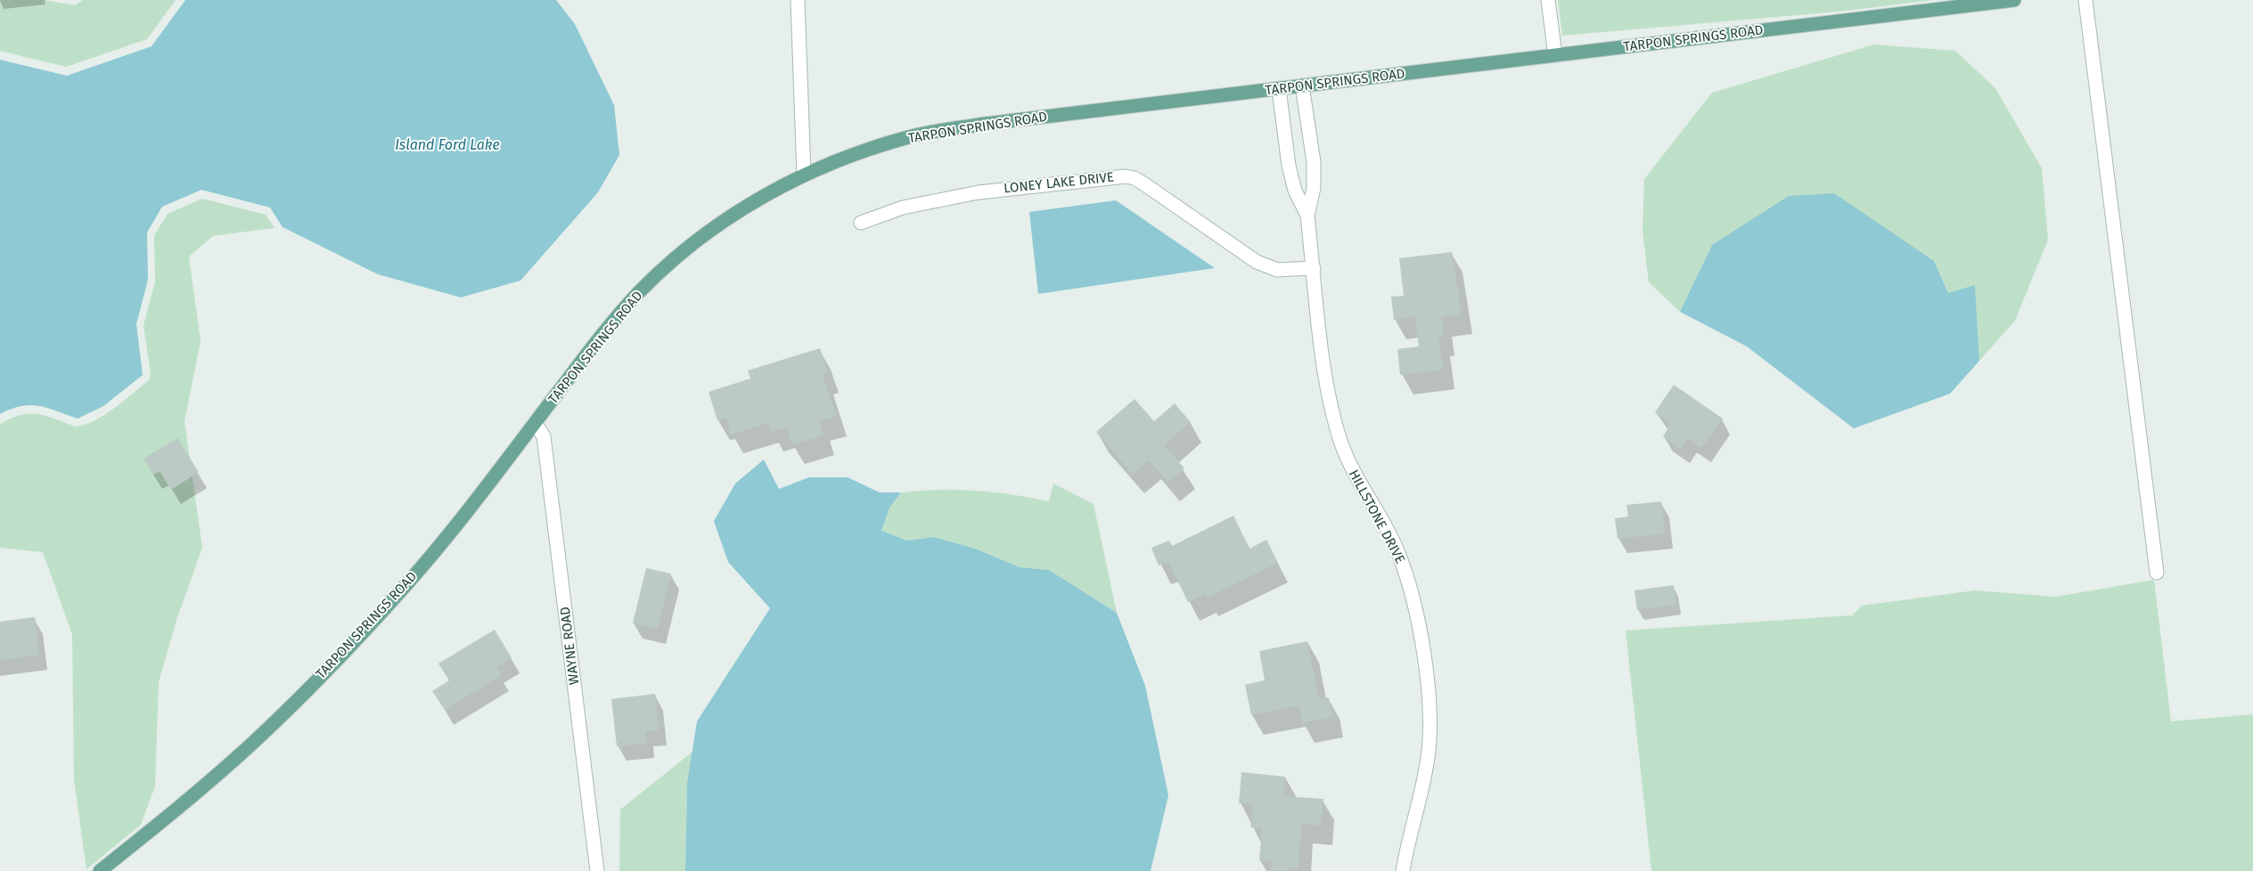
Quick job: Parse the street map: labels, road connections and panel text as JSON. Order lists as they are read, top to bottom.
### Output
{
  "streets": {
    "main road": ["TARPON SPRINGS ROAD"],
    "street": ["LONEY LAKE DRIVE", "HILLSTONE DRIVE", "WAYNE ROAD"]
  },
  "crossings": [
    ["TARPON SPRINGS ROAD", "HILLSTONE DRIVE"],
    ["TARPON SPRINGS ROAD", "WAYNE ROAD"],
    ["LONEY LAKE DRIVE", "HILLSTONE DRIVE"]
  ],
  "water": ["Island Ford Lake"]
}
